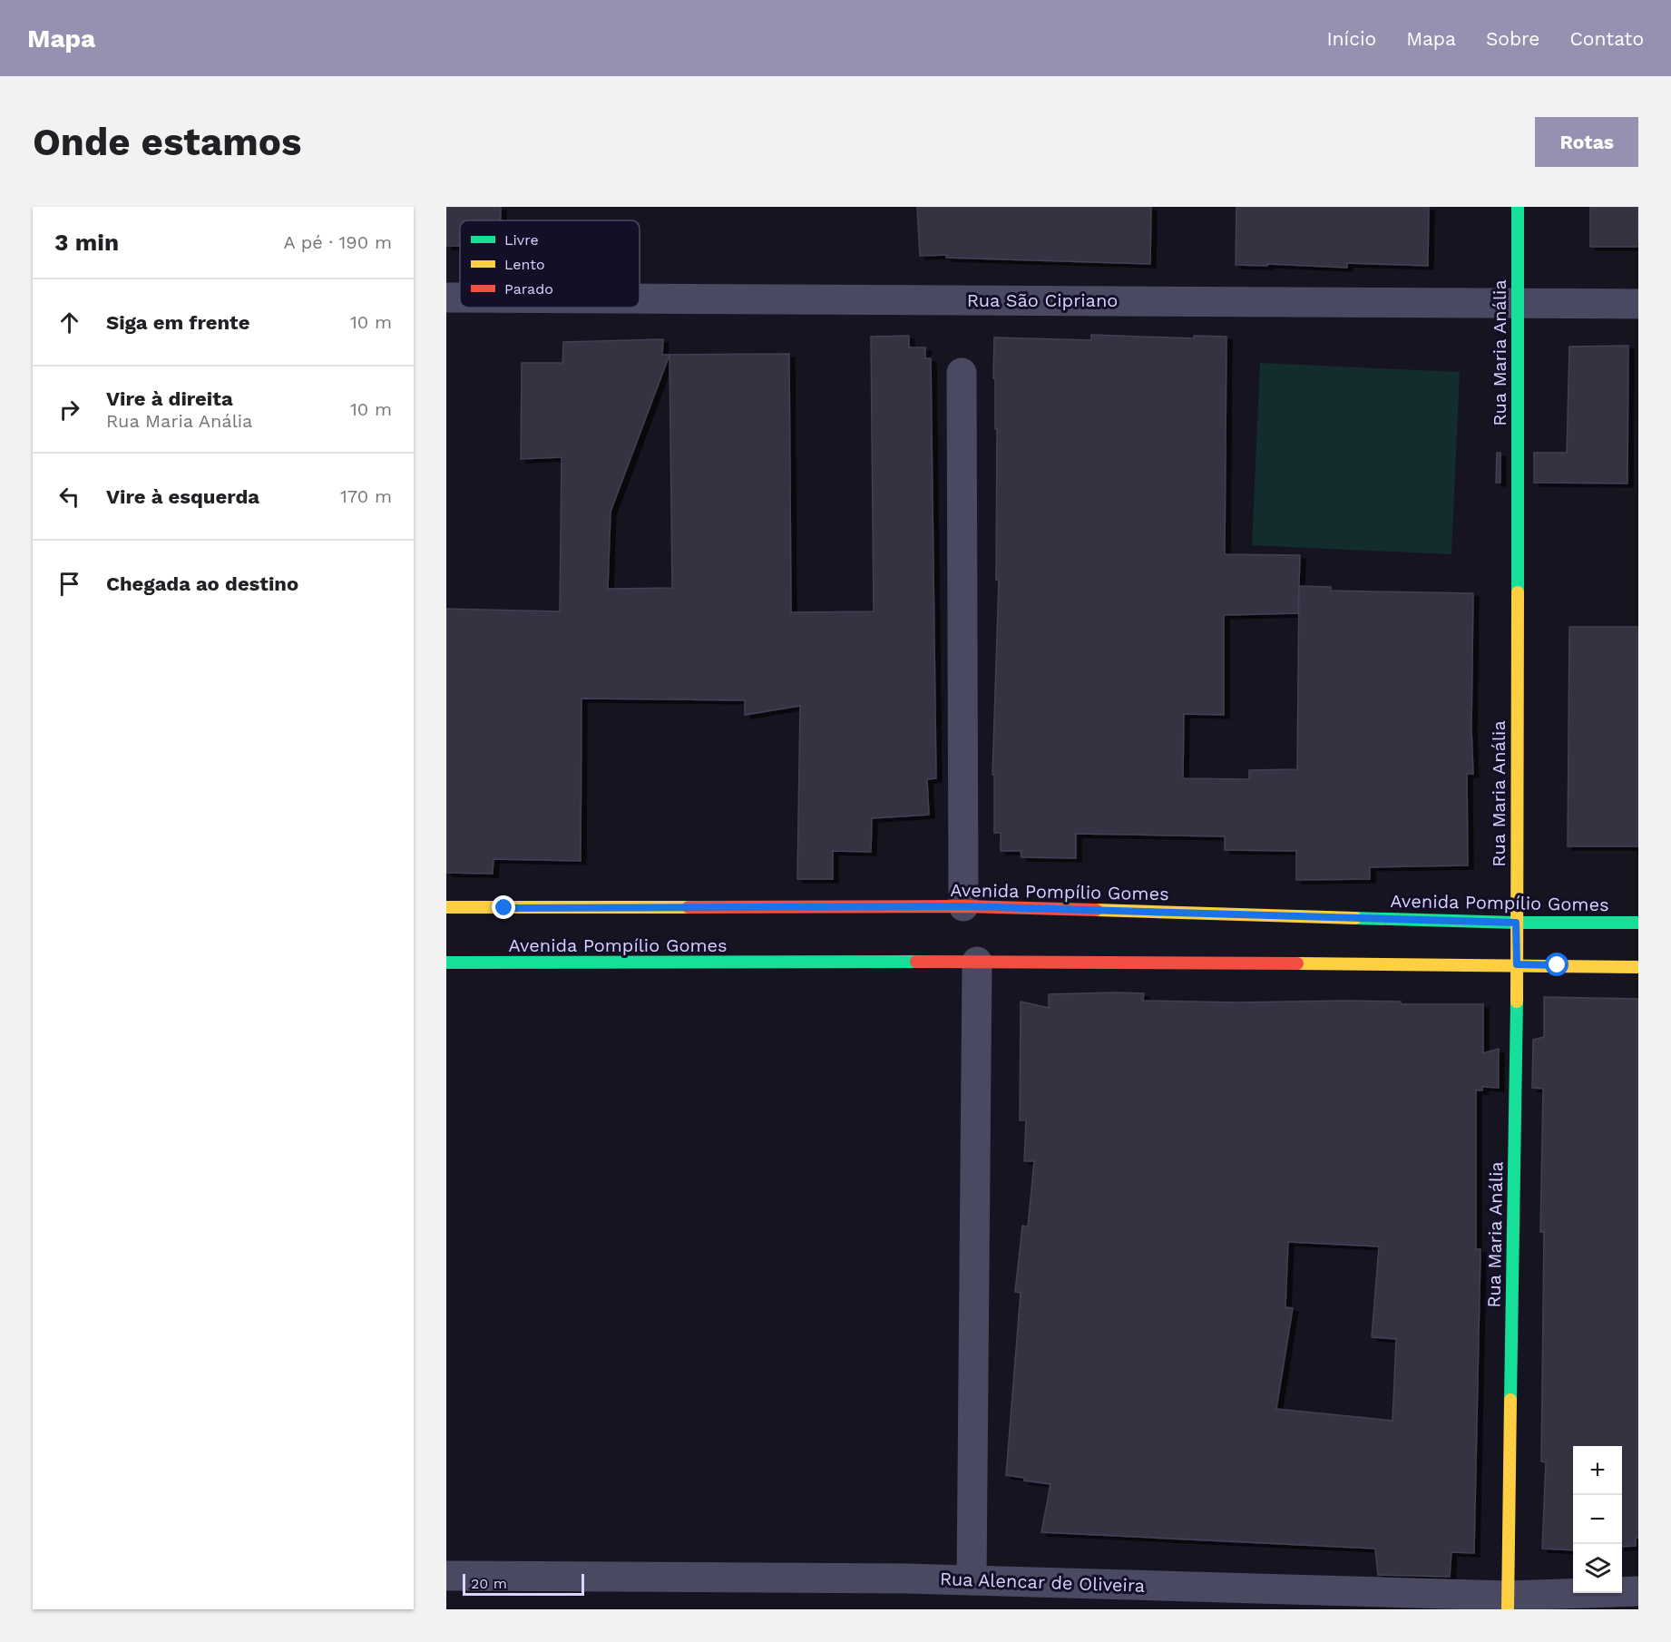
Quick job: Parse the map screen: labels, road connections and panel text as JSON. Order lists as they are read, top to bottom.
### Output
{
  "streets": {
    "main road": ["Rua Maria Anália", "Avenida Pompílio Gomes"],
    "street": ["Rua São Cipriano", "Rua Alencar de Oliveira"]
  },
  "crossings": [
    ["Rua São Cipriano", "Rua Maria Anália"],
    ["Rua Maria Anália", "Avenida Pompílio Gomes"],
    ["Rua Maria Anália", "Rua Alencar de Oliveira"]
  ],
  "legend": ["Livre", "Lento", "Parado"],
  "scale_bar": "20 m",
  "page": {
    "header": "Mapa",
    "nav": [
      "Início",
      "Mapa",
      "Sobre",
      "Contato"
    ],
    "buttons": "Rotas",
    "title": "Onde estamos",
    "heading": ["3 min", "A pé · 190 m"],
    "list": [
      ["Siga em frente", "10 m"],
      ["Vire à direita", "Rua Maria Anália", "10 m"],
      ["Vire à esquerda", "170 m"],
      "Chegada ao destino"
    ],
    "map_buttons": ["+", "−"],
    "scale": "20 m"
  }
}
